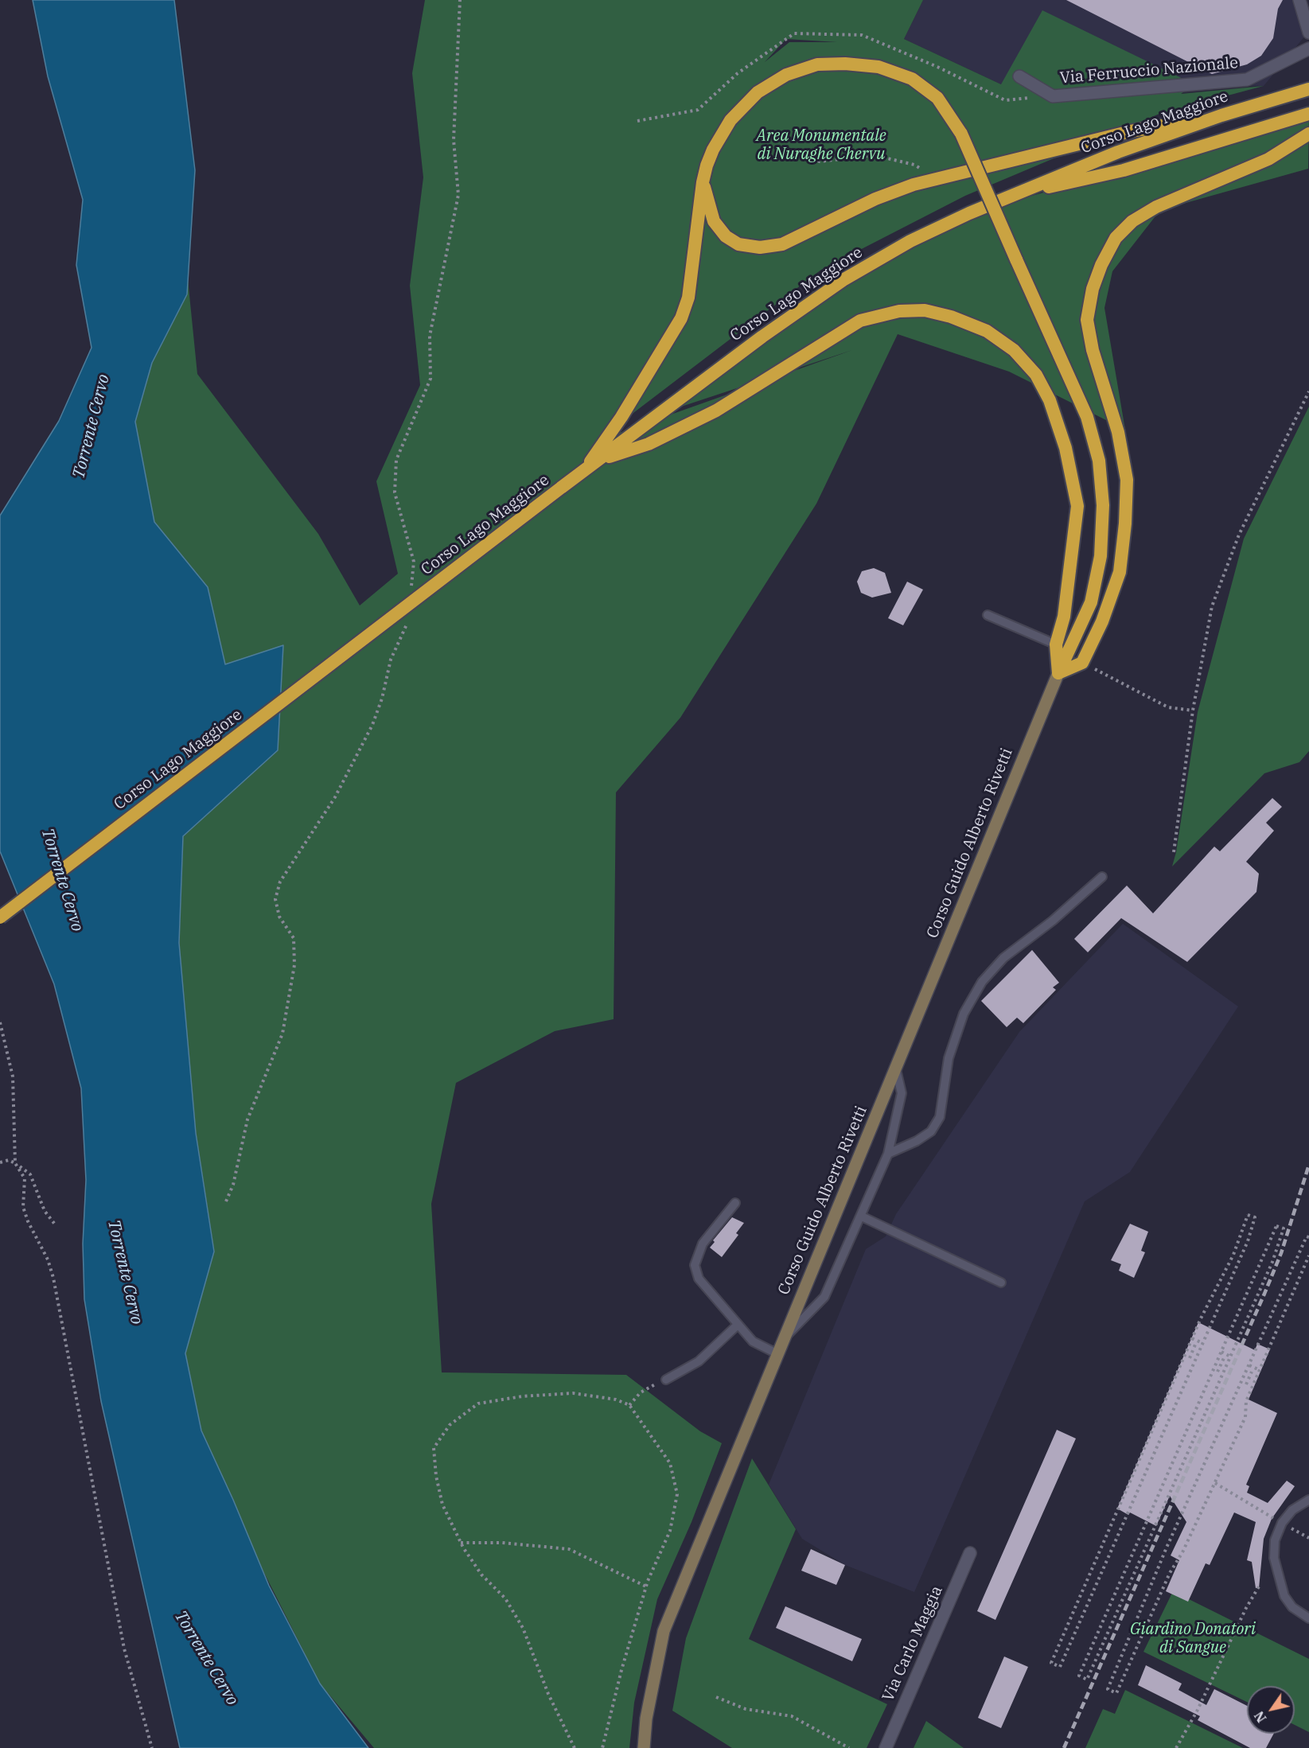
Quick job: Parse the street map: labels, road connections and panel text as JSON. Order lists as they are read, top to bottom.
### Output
{
  "streets": {
    "highway": ["Corso Lago Maggiore"],
    "main road": ["Corso Guido Alberto Rivetti"],
    "street": ["Via Ferruccio Nazionale", "Via Carlo Maggia"]
  },
  "water": ["Torrente Cervo"],
  "parks": ["Area Monumentale di Nuraghe Chervu", "Giardino Donatori di Sangue"],
  "north": "bottom left"
}
